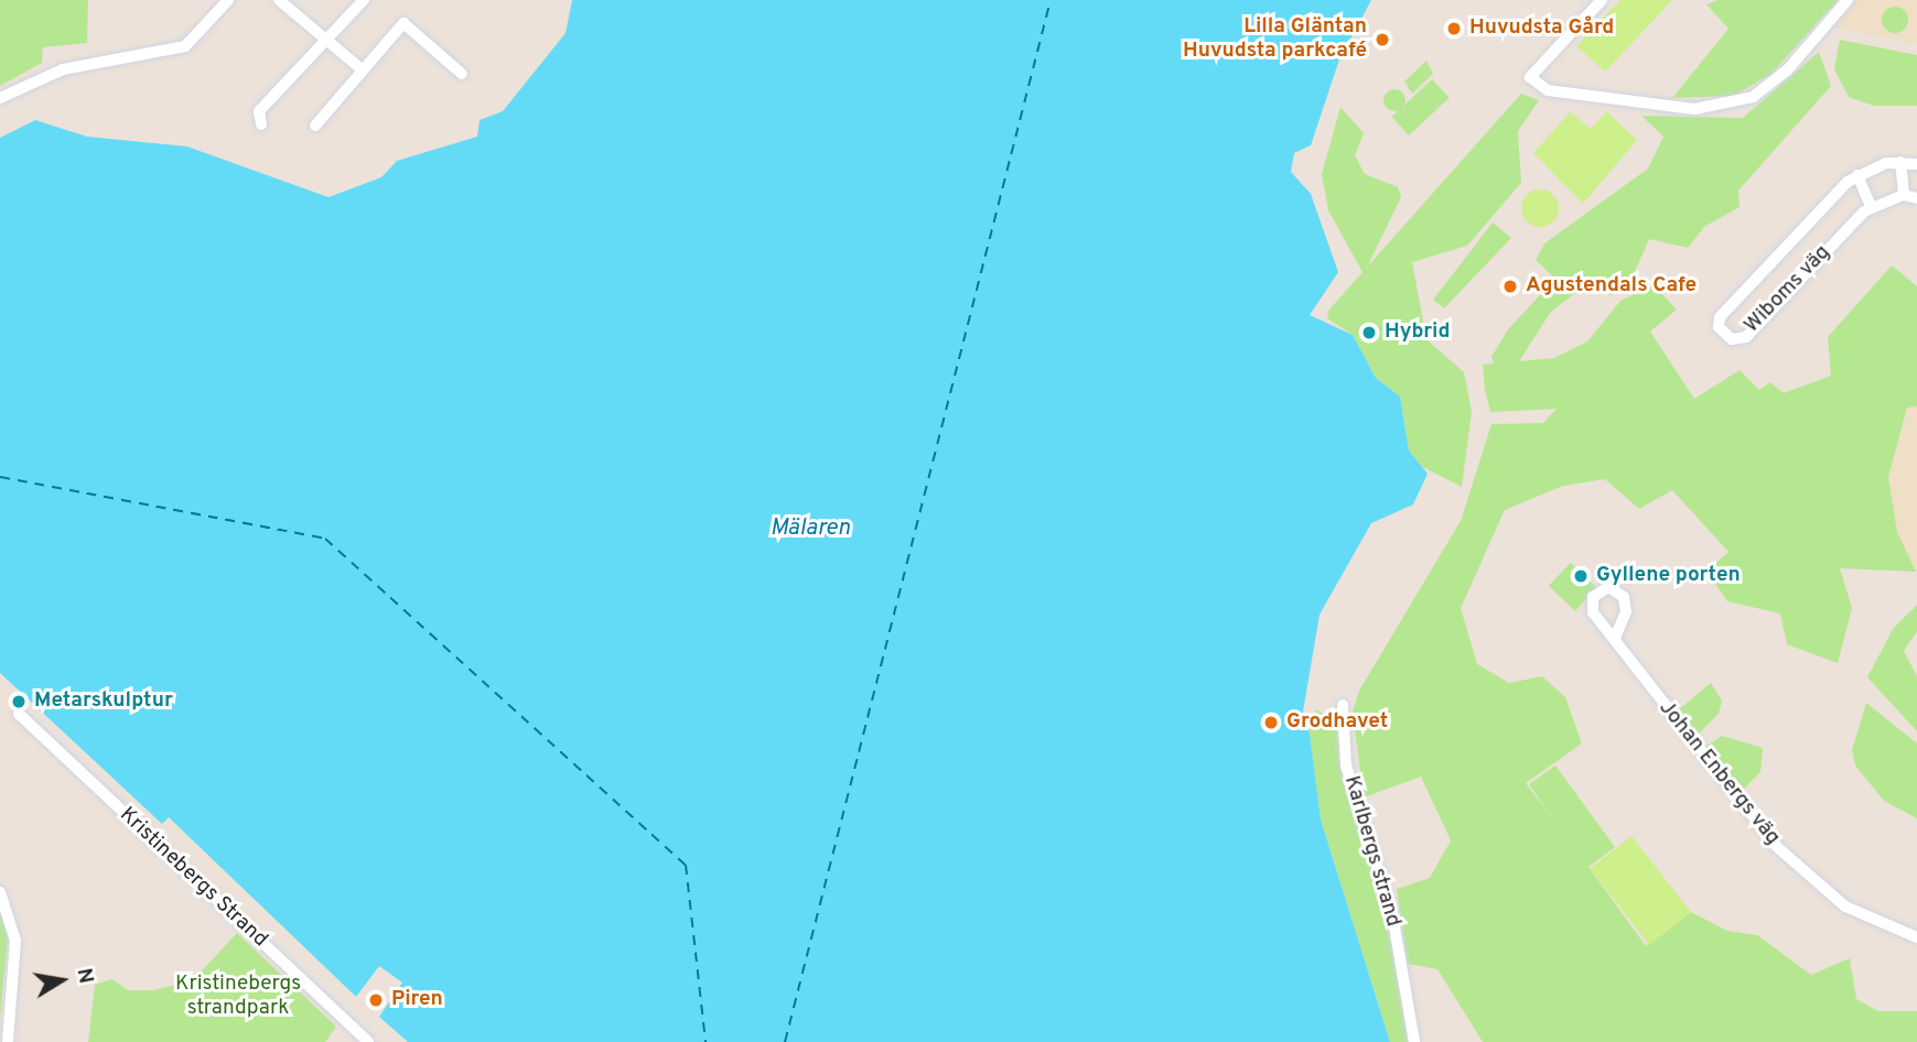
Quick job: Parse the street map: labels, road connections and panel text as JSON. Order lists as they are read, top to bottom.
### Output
{
  "streets": {
    "street": [
      "Wiboms väg",
      "Johan Enbergs väg",
      "Karlbergs strand",
      "Kristinebergs Strand"
    ]
  },
  "water": ["Mälaren"],
  "parks": ["Kristinebergs strandpark"],
  "places": [
    "Huvudsta Gård",
    "Lilla Gläntan Huvudsta parkcafé",
    "Agustendals Cafe",
    "Hybrid",
    "Gyllene porten",
    "Metarskulptur",
    "Grodhavet",
    "Piren"
  ],
  "north": "right"
}
